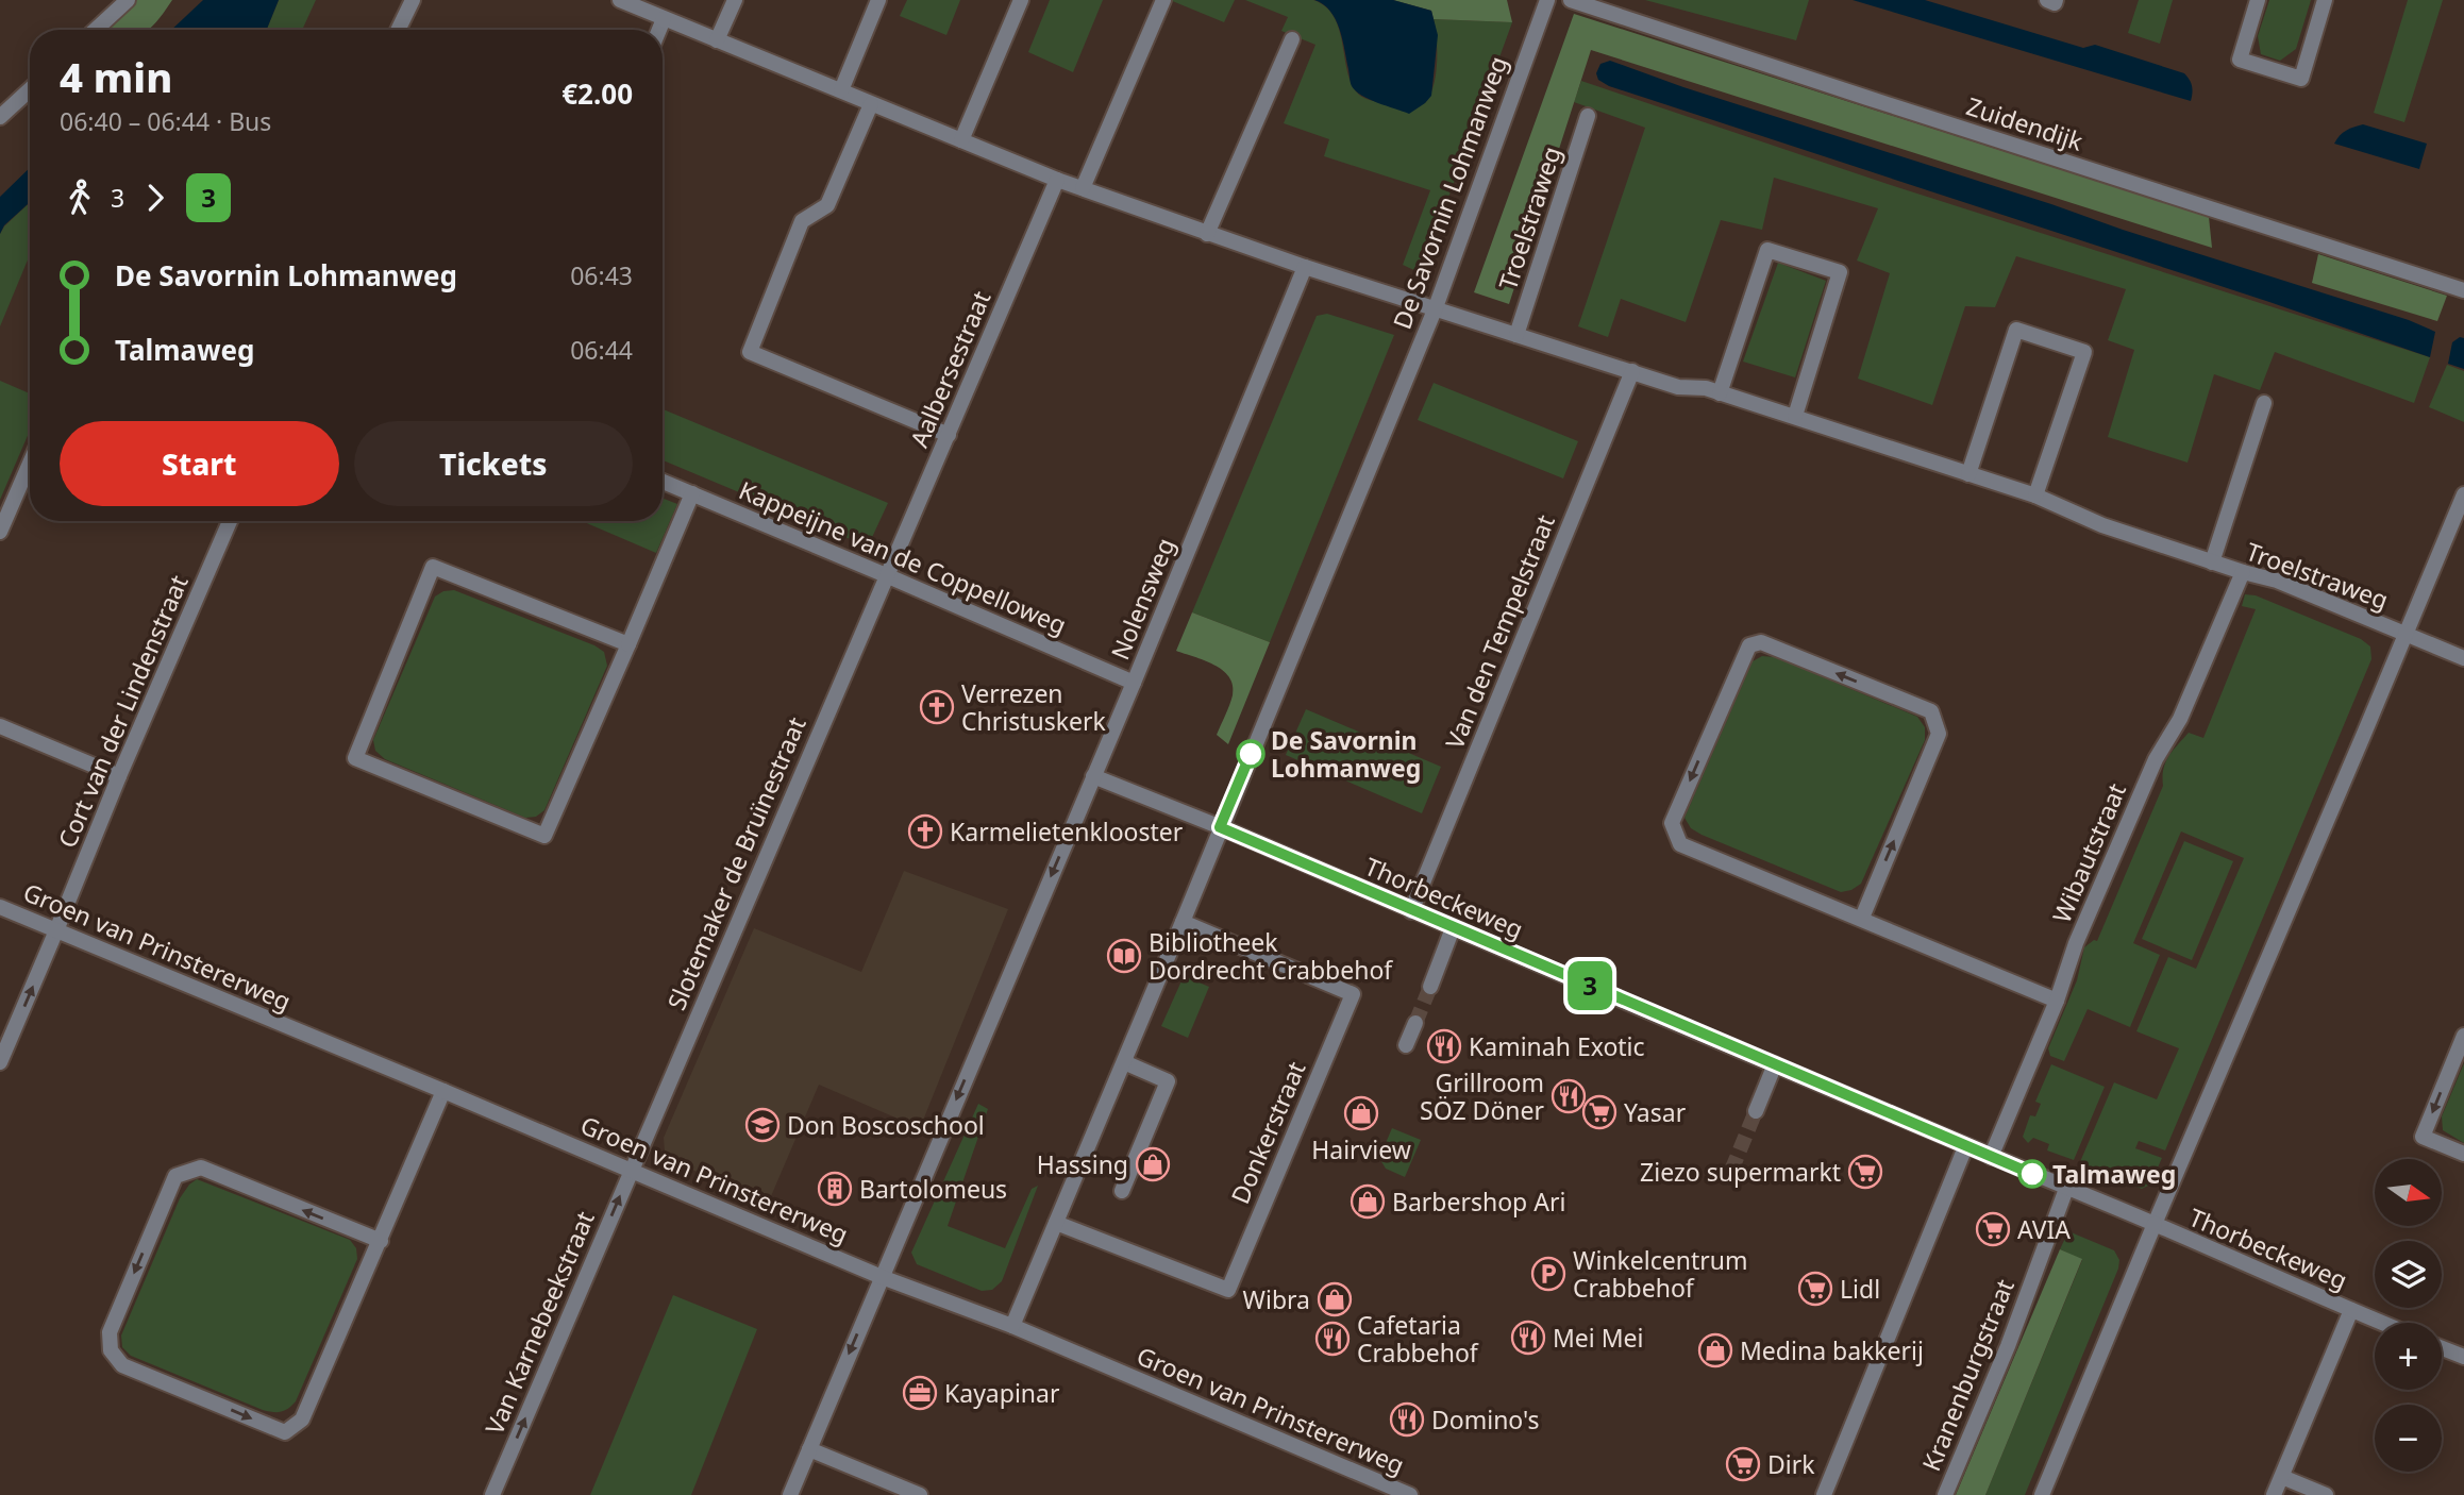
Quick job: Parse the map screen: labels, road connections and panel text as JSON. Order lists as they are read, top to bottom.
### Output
{
  "streets": {
    "street": [
      "Zuidendijk",
      "De Savornin Lohmanweg",
      "Troelstraweg",
      "Aalbersestraat",
      "Kappeijne van de Coppelloweg",
      "Nolensweg",
      "Van den Tempelstraat",
      "Cort van der Lindenstraat",
      "Wibautstraat",
      "Slotemaker de Bruïnestraat",
      "Thorbeckeweg",
      "Groen van Prinstererweg",
      "Donkerstraat",
      "Van Karnebeekstraat",
      "Kranenburgstraat"
    ]
  },
  "crossings": [
    ["De Savornin Lohmanweg", "Troelstraweg"],
    ["De Savornin Lohmanweg", "Thorbeckeweg"],
    ["De Savornin Lohmanweg", "Groen van Prinstererweg"],
    ["De Savornin Lohmanweg", "Donkerstraat"],
    ["Troelstraweg", "Aalbersestraat"],
    ["Troelstraweg", "Nolensweg"],
    ["Troelstraweg", "Van den Tempelstraat"],
    ["Troelstraweg", "Wibautstraat"],
    ["Aalbersestraat", "Kappeijne van de Coppelloweg"],
    ["Aalbersestraat", "Slotemaker de Bruïnestraat"],
    ["Kappeijne van de Coppelloweg", "Nolensweg"],
    ["Kappeijne van de Coppelloweg", "Slotemaker de Bruïnestraat"],
    ["Nolensweg", "Thorbeckeweg"],
    ["Nolensweg", "Groen van Prinstererweg"],
    ["Van den Tempelstraat", "Thorbeckeweg"],
    ["Cort van der Lindenstraat", "Groen van Prinstererweg"],
    ["Wibautstraat", "Thorbeckeweg"],
    ["Slotemaker de Bruïnestraat", "Groen van Prinstererweg"],
    ["Slotemaker de Bruïnestraat", "Van Karnebeekstraat"],
    ["Thorbeckeweg", "Kranenburgstraat"],
    ["Groen van Prinstererweg", "Van Karnebeekstraat"]
  ],
  "one_way": ["Nolensweg", "Van Karnebeekstraat"],
  "places": {
    "church": ["Verrezen Christuskerk", "Karmelietenklooster"],
    "other": ["De Savornin Lohmanweg", "Talmaweg"],
    "library": ["Bibliotheek Dordrecht Crabbehof"],
    "restaurant": [
      "Kaminah Exotic",
      "Grillroom SÖZ Döner",
      "Mei Mei",
      "Cafetaria Crabbehof",
      "Domino's"
    ],
    "supermarket": [
      "Yasar",
      "Ziezo supermarkt",
      "AVIA",
      "Lidl",
      "Dirk"
    ],
    "shop": [
      "Hairview",
      "Hassing",
      "Barbershop Ari",
      "Wibra",
      "Medina bakkerij"
    ],
    "school or university": ["Don Boscoschool"],
    "building": ["Bartolomeus"],
    "parking": ["Winkelcentrum Crabbehof"],
    "office": ["Kayapinar"]
  },
  "lines": ["bus line 3"],
  "north": "right",
  "page": {
    "on_map": "3",
    "heading": ["4 min", "06:40 – 06:44 · Bus", "€2.00"],
    "legs": ["3", "3"],
    "list": [
      {
        "name": "De Savornin Lohmanweg",
        "value": "06:43"
      },
      {
        "name": "Talmaweg",
        "value": "06:44"
      }
    ],
    "buttons": ["Start", "Tickets"],
    "map_buttons": ["+", "−"]
  }
}
